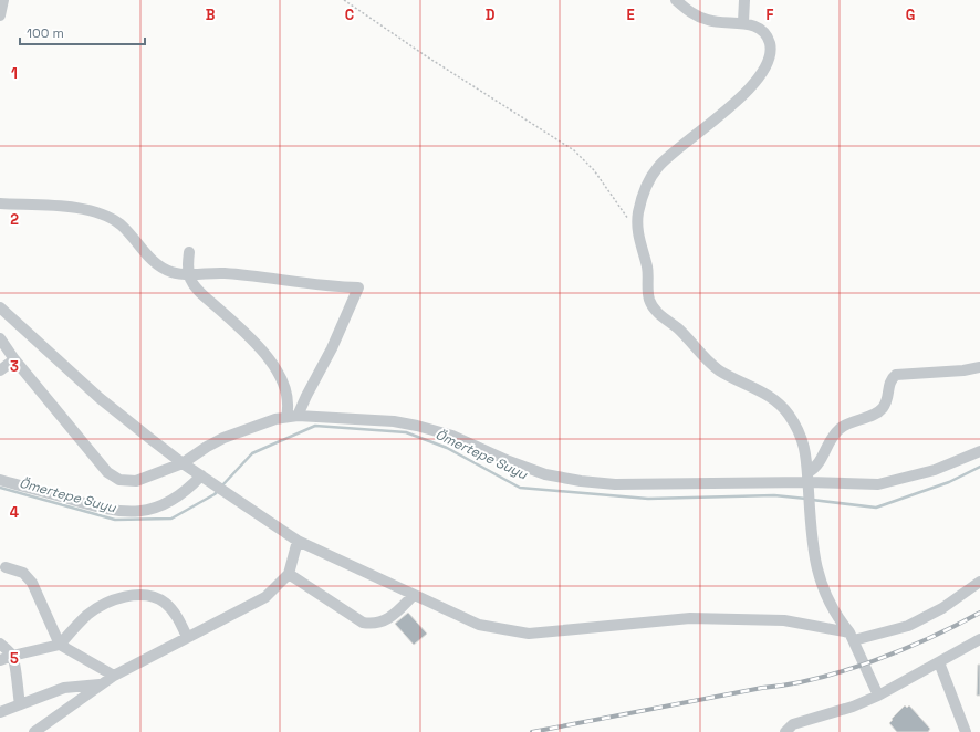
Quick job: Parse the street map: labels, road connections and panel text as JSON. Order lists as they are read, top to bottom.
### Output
{
  "water": ["Ömertepe Suyu"],
  "scale_bar": "100 m",
  "grid": {
    "columns": [
      "B",
      "C",
      "D",
      "E",
      "F",
      "G"
    ],
    "rows": [
      "1",
      "2",
      "3",
      "4",
      "5"
    ]
  }
}
